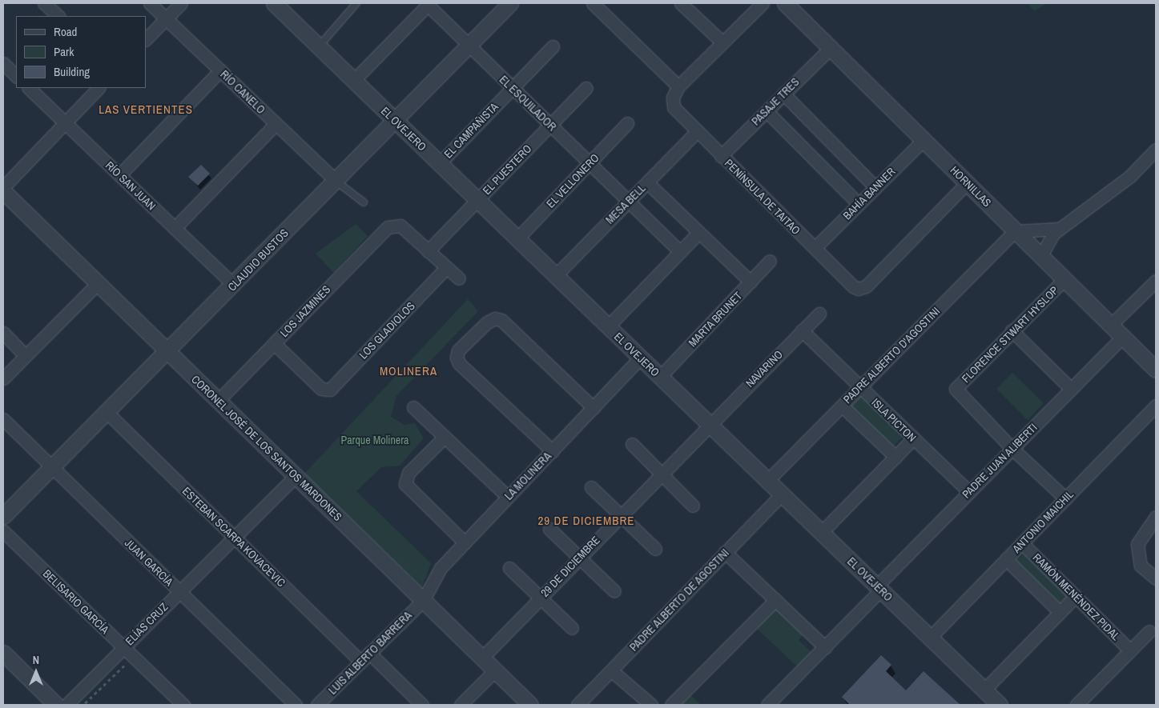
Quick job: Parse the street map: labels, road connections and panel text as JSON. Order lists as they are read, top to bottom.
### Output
{
  "streets": {
    "street": [
      "RÍO CANELO",
      "PASAJE TRES",
      "EL ESQUILADOR",
      "EL OVEJERO",
      "EL CAMPAÑISTA",
      "EL PUESTERO",
      "EL VELLONERO",
      "RÍO SAN JUAN",
      "HORNILLAS",
      "BAHÍA BANNER",
      "PENÍNSULA DE TAITAO",
      "MESA BELL",
      "CLAUDIO BUSTOS",
      "LOS JAZMINES",
      "MARTA BRUNET",
      "LOS GLADIOLOS",
      "FLORENCE STWART HYSLOP",
      "PADRE ALBERTO D'AGOSTINI",
      "NAVARINO",
      "ISLA PICTON",
      "CORONEL JOSÉ DE LOS SANTOS MARDONES",
      "PADRE JUAN ALIBERTI",
      "LA MOLINERA",
      "ANTONIO MAICHIL",
      "ESTEBAN SCARPA KOVACEVIC",
      "JUAN GARCÍA",
      "29 DE DICIEMBRE",
      "RAMÓN MENÉNDEZ PIDAL",
      "PADRE ALBERTO DE AGOSTINI",
      "BELISARIO GARCÍA",
      "ELÍAS CRUZ",
      "LUIS ALBERTO BARRERA"
    ]
  },
  "crossings": [
    ["RÍO CANELO", "CLAUDIO BUSTOS"],
    ["PASAJE TRES", "HORNILLAS"],
    ["PASAJE TRES", "PENÍNSULA DE TAITAO"],
    ["EL ESQUILADOR", "EL CAMPAÑISTA"],
    ["EL ESQUILADOR", "EL PUESTERO"],
    ["EL ESQUILADOR", "EL VELLONERO"],
    ["EL ESQUILADOR", "MESA BELL"],
    ["EL ESQUILADOR", "CLAUDIO BUSTOS"],
    ["EL OVEJERO", "EL CAMPAÑISTA"],
    ["EL OVEJERO", "EL PUESTERO"],
    ["EL OVEJERO", "EL VELLONERO"],
    ["EL OVEJERO", "MESA BELL"],
    ["EL OVEJERO", "CLAUDIO BUSTOS"],
    ["EL OVEJERO", "MARTA BRUNET"],
    ["EL OVEJERO", "PADRE ALBERTO D'AGOSTINI"],
    ["EL OVEJERO", "NAVARINO"],
    ["EL OVEJERO", "PADRE JUAN ALIBERTI"],
    ["EL OVEJERO", "LA MOLINERA"],
    ["EL OVEJERO", "ANTONIO MAICHIL"],
    ["EL OVEJERO", "29 DE DICIEMBRE"],
    ["EL OVEJERO", "PADRE ALBERTO DE AGOSTINI"],
    ["EL PUESTERO", "LOS JAZMINES"],
    ["RÍO SAN JUAN", "CLAUDIO BUSTOS"],
    ["HORNILLAS", "BAHÍA BANNER"],
    ["HORNILLAS", "PENÍNSULA DE TAITAO"],
    ["HORNILLAS", "FLORENCE STWART HYSLOP"],
    ["HORNILLAS", "PADRE ALBERTO D'AGOSTINI"],
    ["HORNILLAS", "PADRE JUAN ALIBERTI"],
    ["BAHÍA BANNER", "PENÍNSULA DE TAITAO"],
    ["PENÍNSULA DE TAITAO", "MESA BELL"],
    ["CLAUDIO BUSTOS", "CORONEL JOSÉ DE LOS SANTOS MARDONES"],
    ["CLAUDIO BUSTOS", "ESTEBAN SCARPA KOVACEVIC"],
    ["CLAUDIO BUSTOS", "JUAN GARCÍA"],
    ["LOS JAZMINES", "LOS GLADIOLOS"],
    ["LOS JAZMINES", "CORONEL JOSÉ DE LOS SANTOS MARDONES"],
    ["FLORENCE STWART HYSLOP", "PADRE JUAN ALIBERTI"],
    ["PADRE ALBERTO D'AGOSTINI", "ISLA PICTON"],
    ["NAVARINO", "ISLA PICTON"],
    ["NAVARINO", "29 DE DICIEMBRE"],
    ["ISLA PICTON", "PADRE JUAN ALIBERTI"],
    ["CORONEL JOSÉ DE LOS SANTOS MARDONES", "LA MOLINERA"],
    ["CORONEL JOSÉ DE LOS SANTOS MARDONES", "29 DE DICIEMBRE"],
    ["CORONEL JOSÉ DE LOS SANTOS MARDONES", "ELÍAS CRUZ"],
    ["CORONEL JOSÉ DE LOS SANTOS MARDONES", "LUIS ALBERTO BARRERA"],
    ["LA MOLINERA", "LUIS ALBERTO BARRERA"],
    ["ANTONIO MAICHIL", "RAMÓN MENÉNDEZ PIDAL"],
    ["ESTEBAN SCARPA KOVACEVIC", "ELÍAS CRUZ"],
    ["ESTEBAN SCARPA KOVACEVIC", "LUIS ALBERTO BARRERA"],
    ["JUAN GARCÍA", "ELÍAS CRUZ"],
    ["BELISARIO GARCÍA", "ELÍAS CRUZ"]
  ],
  "districts": ["LAS VERTIENTES", "MOLINERA", "29 DE DICIEMBRE"],
  "parks": ["Parque Molinera"],
  "legend": ["Road", "Park", "Building"],
  "north": "top"
}
